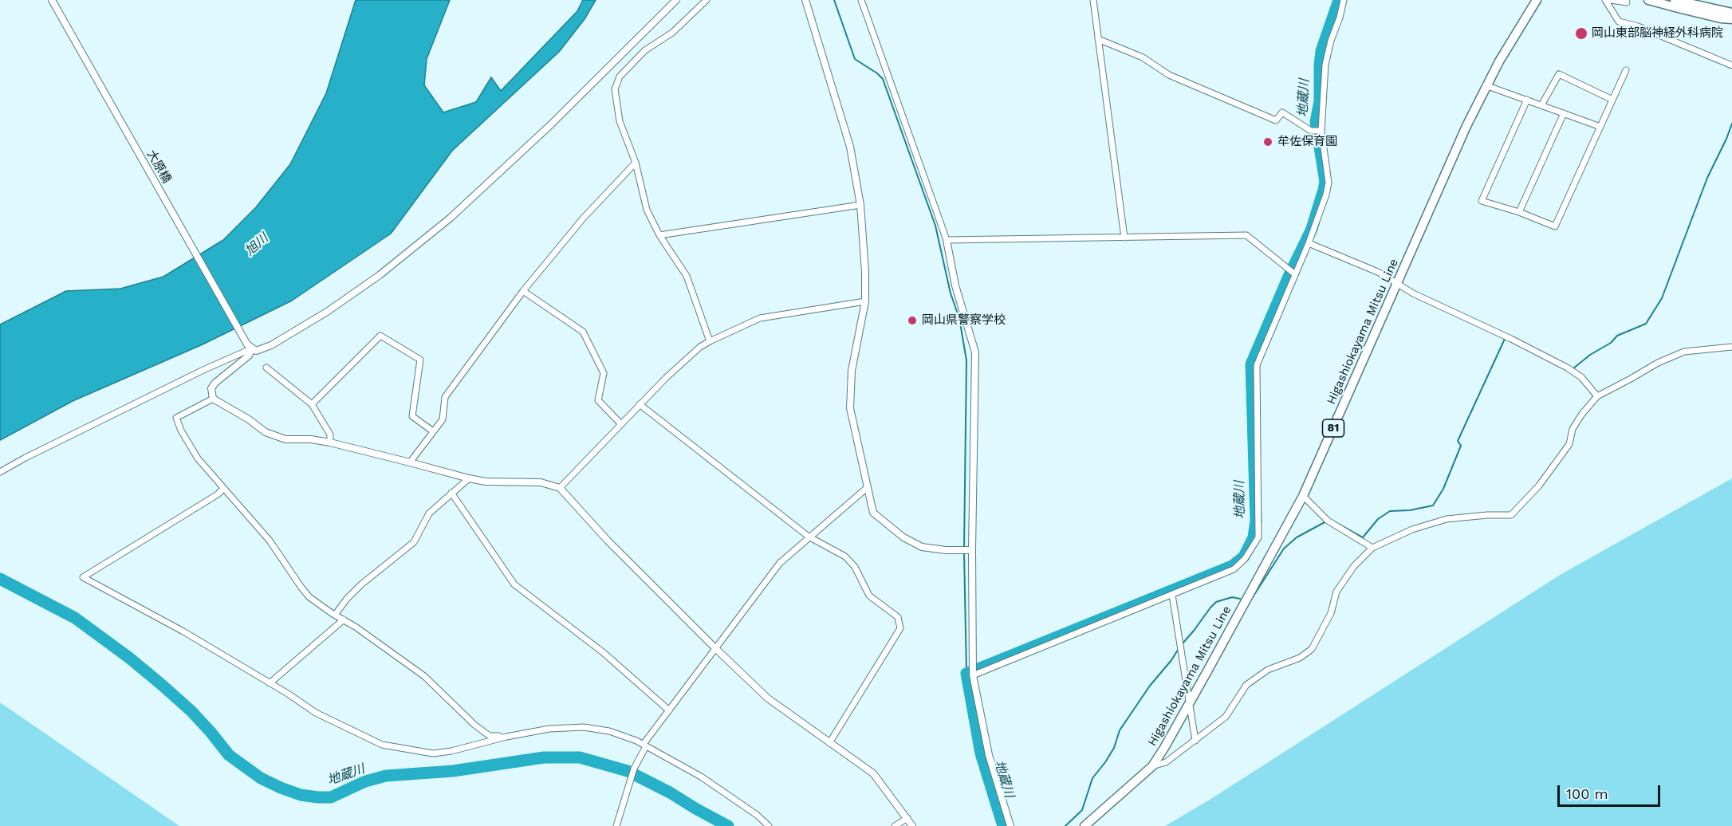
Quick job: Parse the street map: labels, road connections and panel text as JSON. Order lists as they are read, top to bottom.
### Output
{
  "streets": {
    "main road": ["Higashiokayama Mitsu Line", "81"],
    "street": ["大原橋"]
  },
  "water": ["地蔵川", "旭川"],
  "places": ["岡山東部脳神経外科病院", "牟佐保育園", "岡山県警察学校"],
  "scale_bar": "100 m"
}
